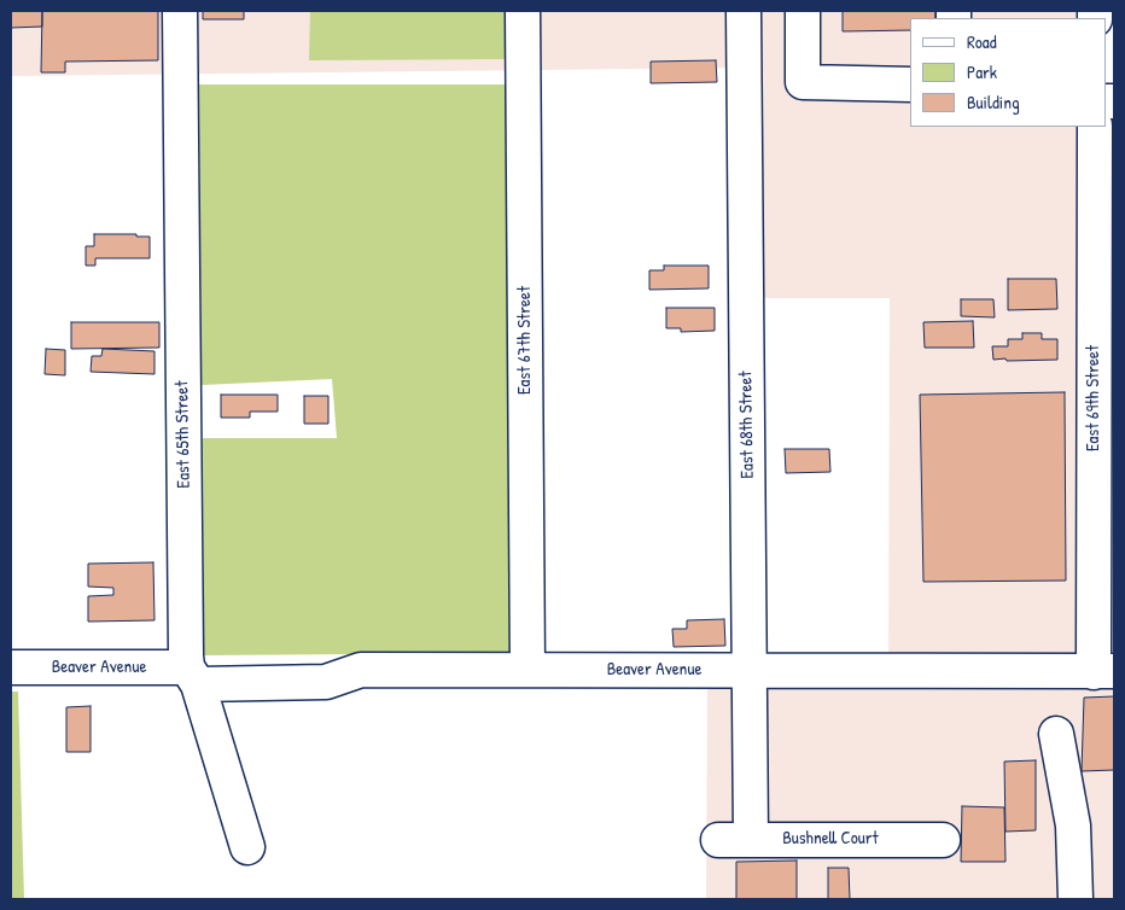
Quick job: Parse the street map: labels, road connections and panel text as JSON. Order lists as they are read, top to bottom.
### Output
{
  "streets": {
    "street": [
      "East 67th Street",
      "East 69th Street",
      "East 68th Street",
      "East 65th Street",
      "Beaver Avenue",
      "Bushnell Court"
    ]
  },
  "crossings": [
    ["East 67th Street", "Beaver Avenue"],
    ["East 69th Street", "Beaver Avenue"],
    ["East 68th Street", "Beaver Avenue"],
    ["East 68th Street", "Bushnell Court"],
    ["East 65th Street", "Beaver Avenue"]
  ],
  "legend": ["Road", "Park", "Building"]
}
